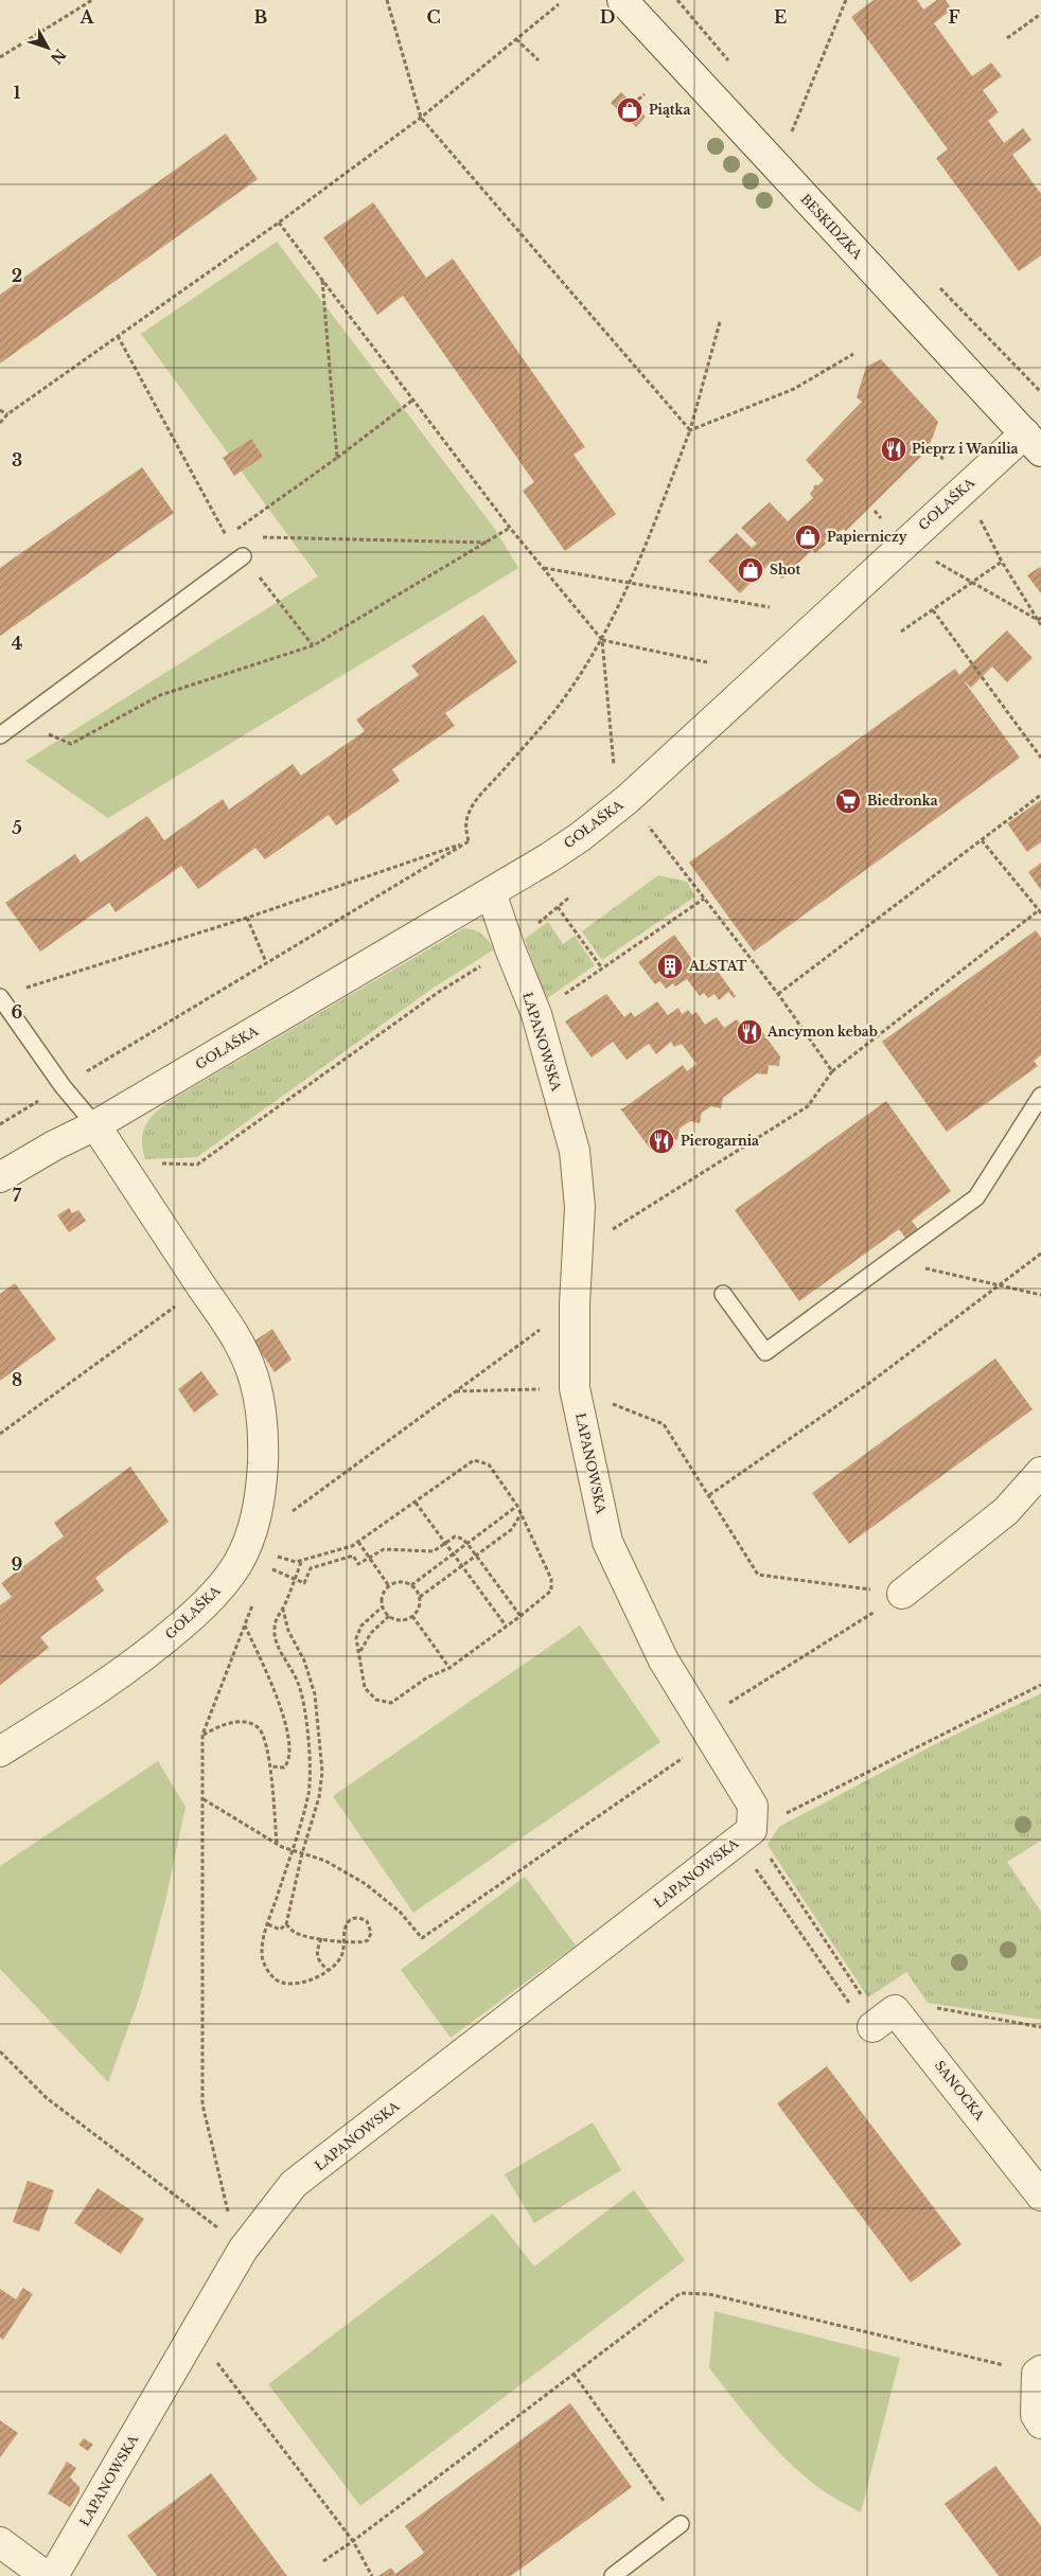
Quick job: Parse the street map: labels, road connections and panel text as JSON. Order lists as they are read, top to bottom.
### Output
{
  "streets": {
    "street": [
      "BESKIDZKA",
      "GOŁAŚKA",
      "ŁAPANOWSKA",
      "SANOCKA"
    ]
  },
  "crossings": [
    ["BESKIDZKA", "GOŁAŚKA"],
    ["GOŁAŚKA", "ŁAPANOWSKA"]
  ],
  "places": {
    "shop": ["Piątka", "Papierniczy", "Shot"],
    "restaurant": ["Pieprz i Wanilia", "Ancymon kebab", "Pierogarnia"],
    "supermarket": ["Biedronka"],
    "building": ["ALSTAT"]
  },
  "north": "bottom right",
  "grid": {
    "columns": [
      "A",
      "B",
      "C",
      "D",
      "E",
      "F"
    ],
    "rows": [
      "1",
      "2",
      "3",
      "4",
      "5",
      "6",
      "7",
      "8",
      "9"
    ]
  }
}
